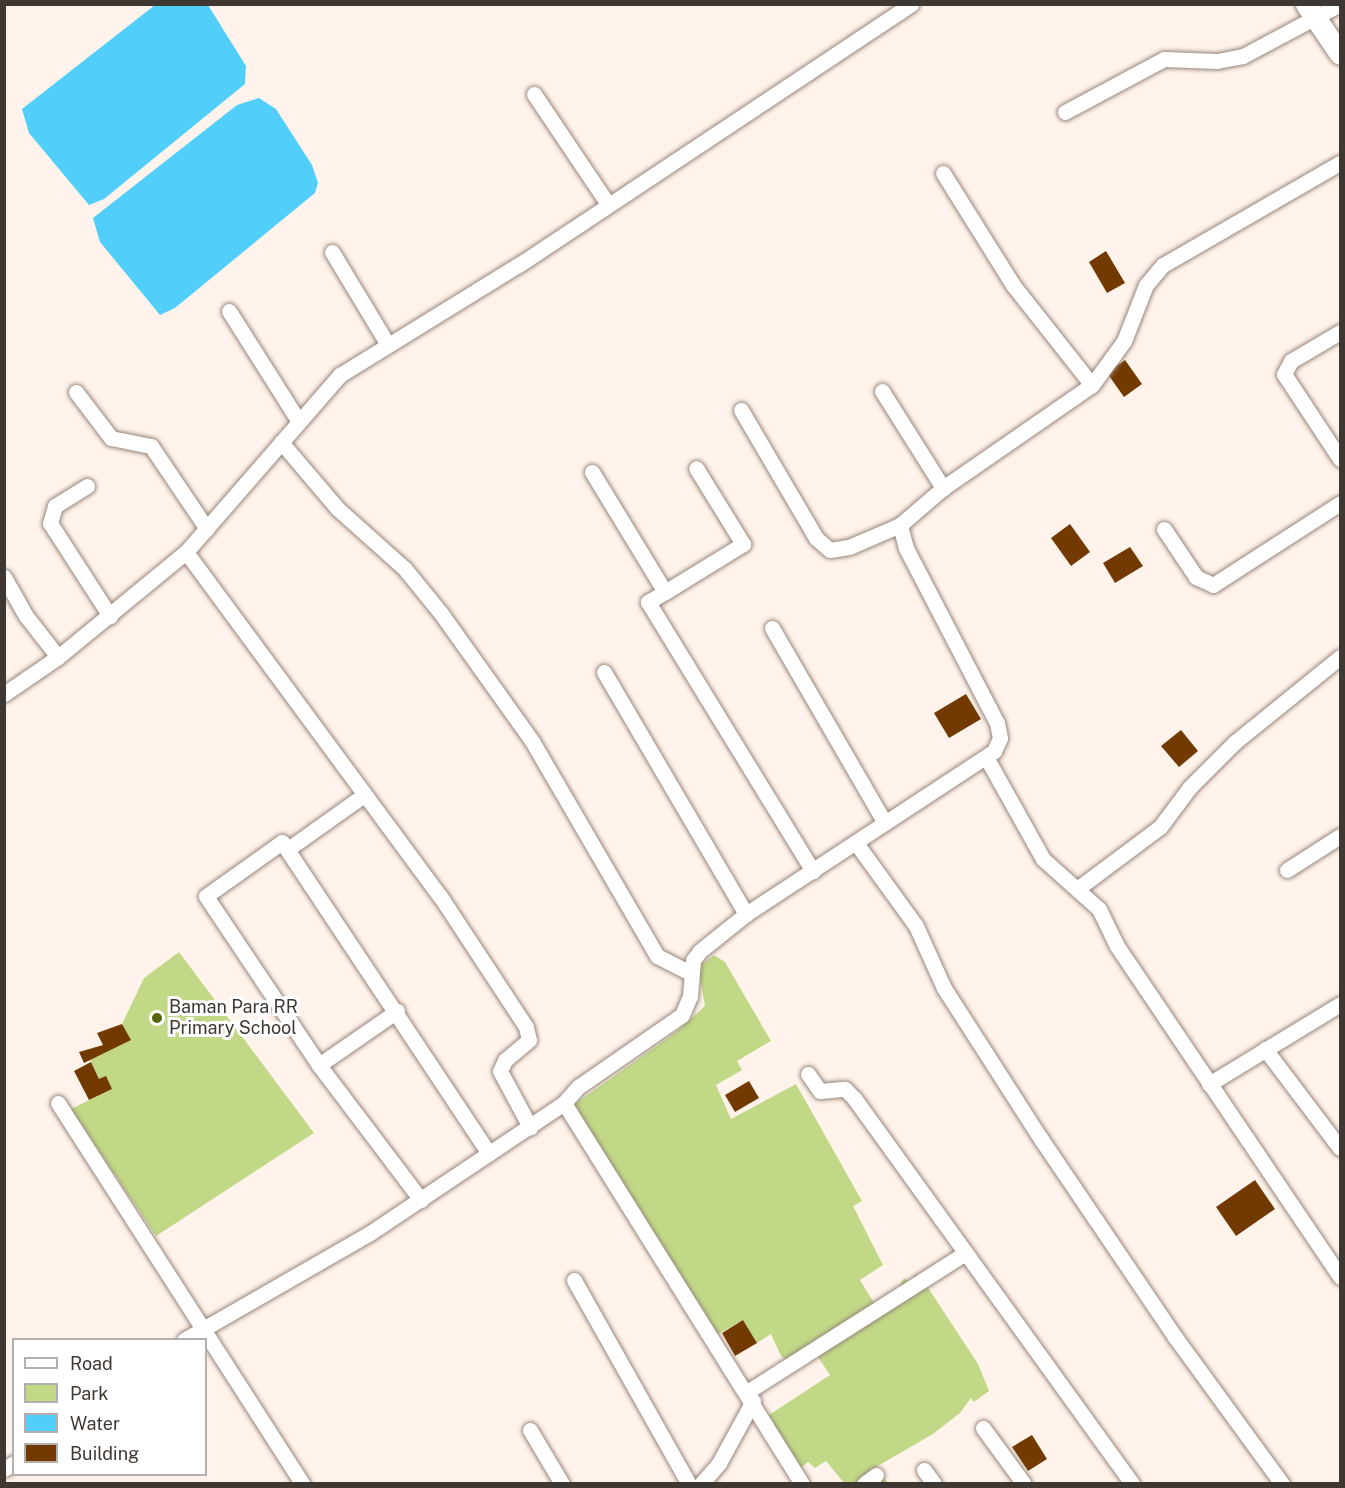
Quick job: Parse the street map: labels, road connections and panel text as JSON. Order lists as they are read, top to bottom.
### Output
{
  "places": ["Baman Para RR Primary School"],
  "legend": [
    "Road",
    "Park",
    "Water",
    "Building"
  ]
}
